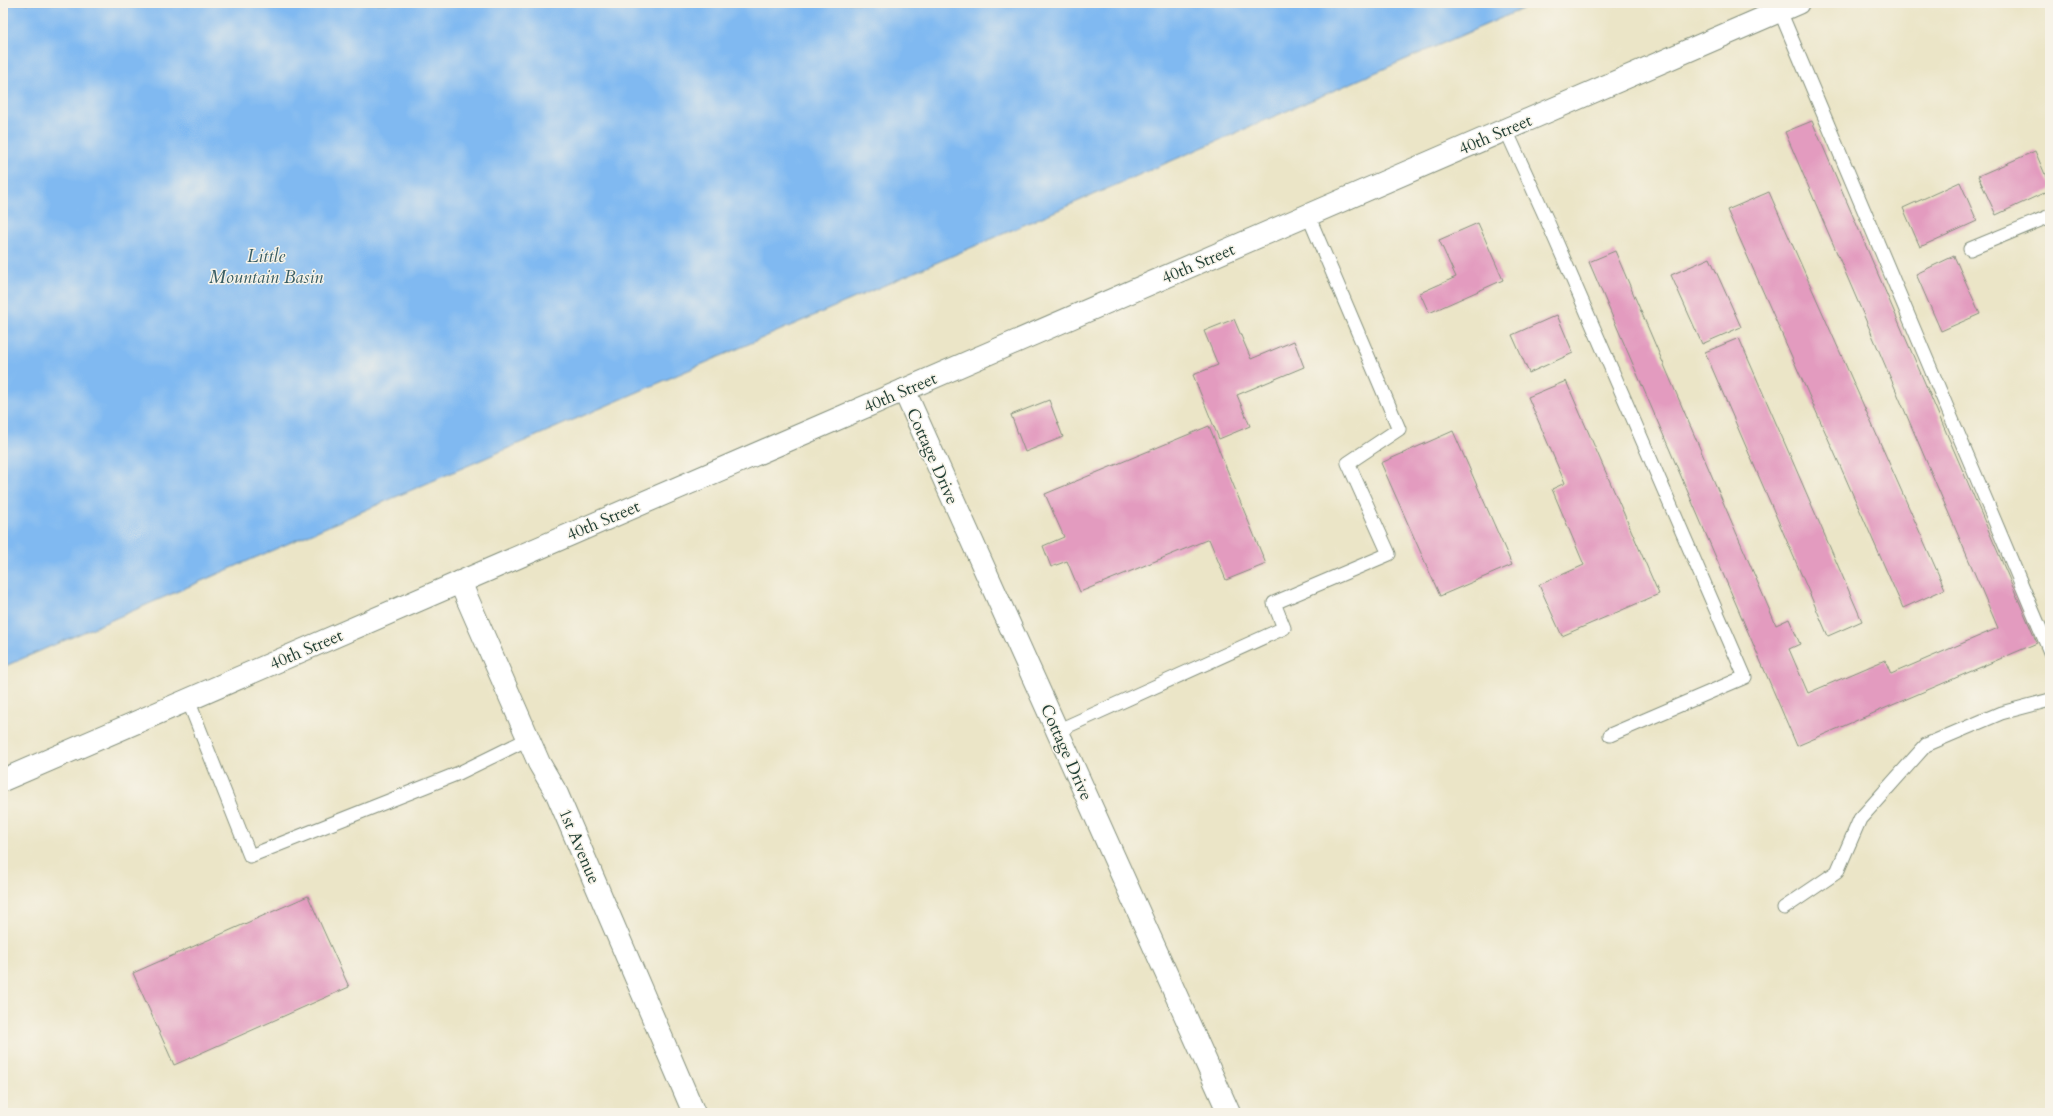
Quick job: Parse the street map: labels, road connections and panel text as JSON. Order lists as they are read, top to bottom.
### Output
{
  "streets": {
    "main road": ["40th Street", "Cottage Drive", "1st Avenue"]
  },
  "crossings": [
    ["40th Street", "Cottage Drive"],
    ["40th Street", "1st Avenue"]
  ],
  "water": ["Little Mountain Basin"]
}
